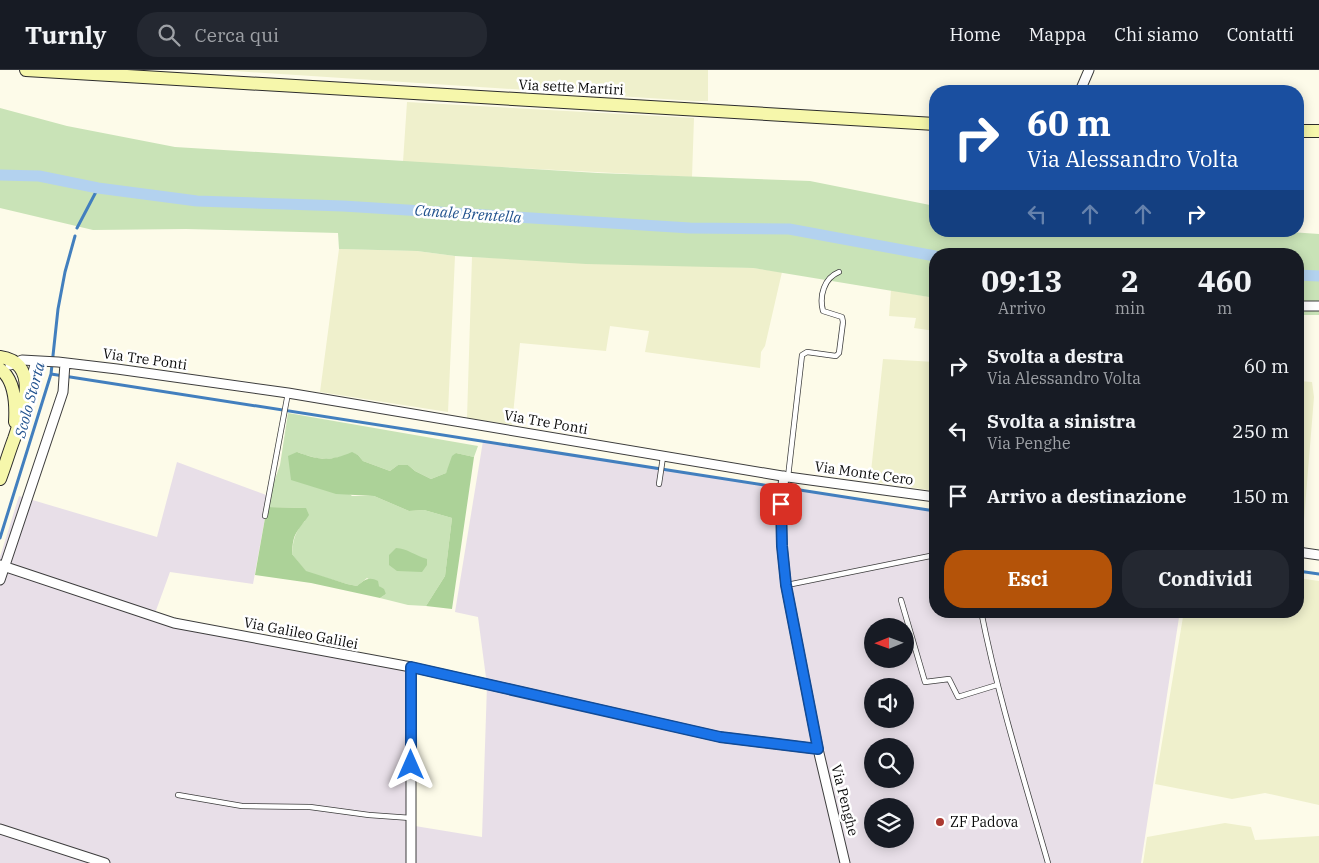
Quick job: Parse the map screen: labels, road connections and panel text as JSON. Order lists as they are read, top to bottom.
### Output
{
  "streets": {
    "main road": ["Via sette Martiri"],
    "street": [
      "Via Tre Ponti",
      "Via Monte Cero",
      "Via Galileo Galilei",
      "Via Penghe"
    ]
  },
  "crossings": [
    ["Via Tre Ponti", "Via Monte Cero"],
    ["Via Tre Ponti", "Via Penghe"],
    ["Via Monte Cero", "Via Penghe"],
    ["Via Galileo Galilei", "Via Penghe"]
  ],
  "water": ["Canale Brentella", "Scolo Storta"],
  "places": ["ZF Padova"],
  "north": "left",
  "page": {
    "header": "Turnly",
    "search": "Cerca qui",
    "nav": [
      "Home",
      "Mappa",
      "Chi siamo",
      "Contatti"
    ],
    "turn": ["60 m", "Via Alessandro Volta"],
    "eta": [
      "09:13",
      "Arrivo",
      "2",
      "min",
      "460",
      "m"
    ],
    "list": [
      {
        "name": "Svolta a destra",
        "note": "Via Alessandro Volta",
        "value": "60 m"
      },
      {
        "name": "Svolta a sinistra",
        "note": "Via Penghe",
        "value": "250 m"
      },
      {
        "name": "Arrivo a destinazione",
        "value": "150 m"
      }
    ],
    "buttons": ["Esci", "Condividi"]
  }
}
